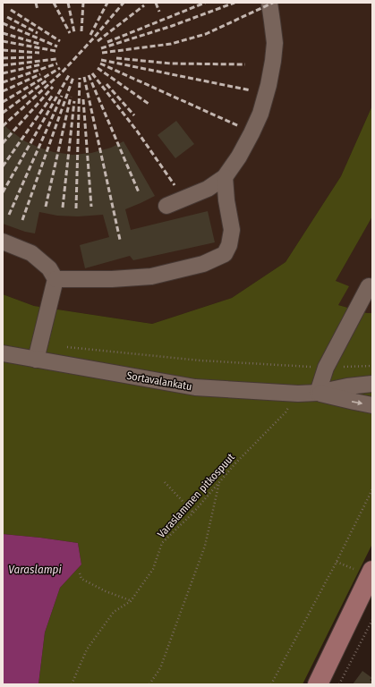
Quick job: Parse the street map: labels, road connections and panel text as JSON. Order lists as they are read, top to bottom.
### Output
{
  "streets": {
    "street": ["Sortavalankatu"],
    "path": ["Varaslammen pitkospuut"]
  },
  "water": ["Varaslampi"]
}
